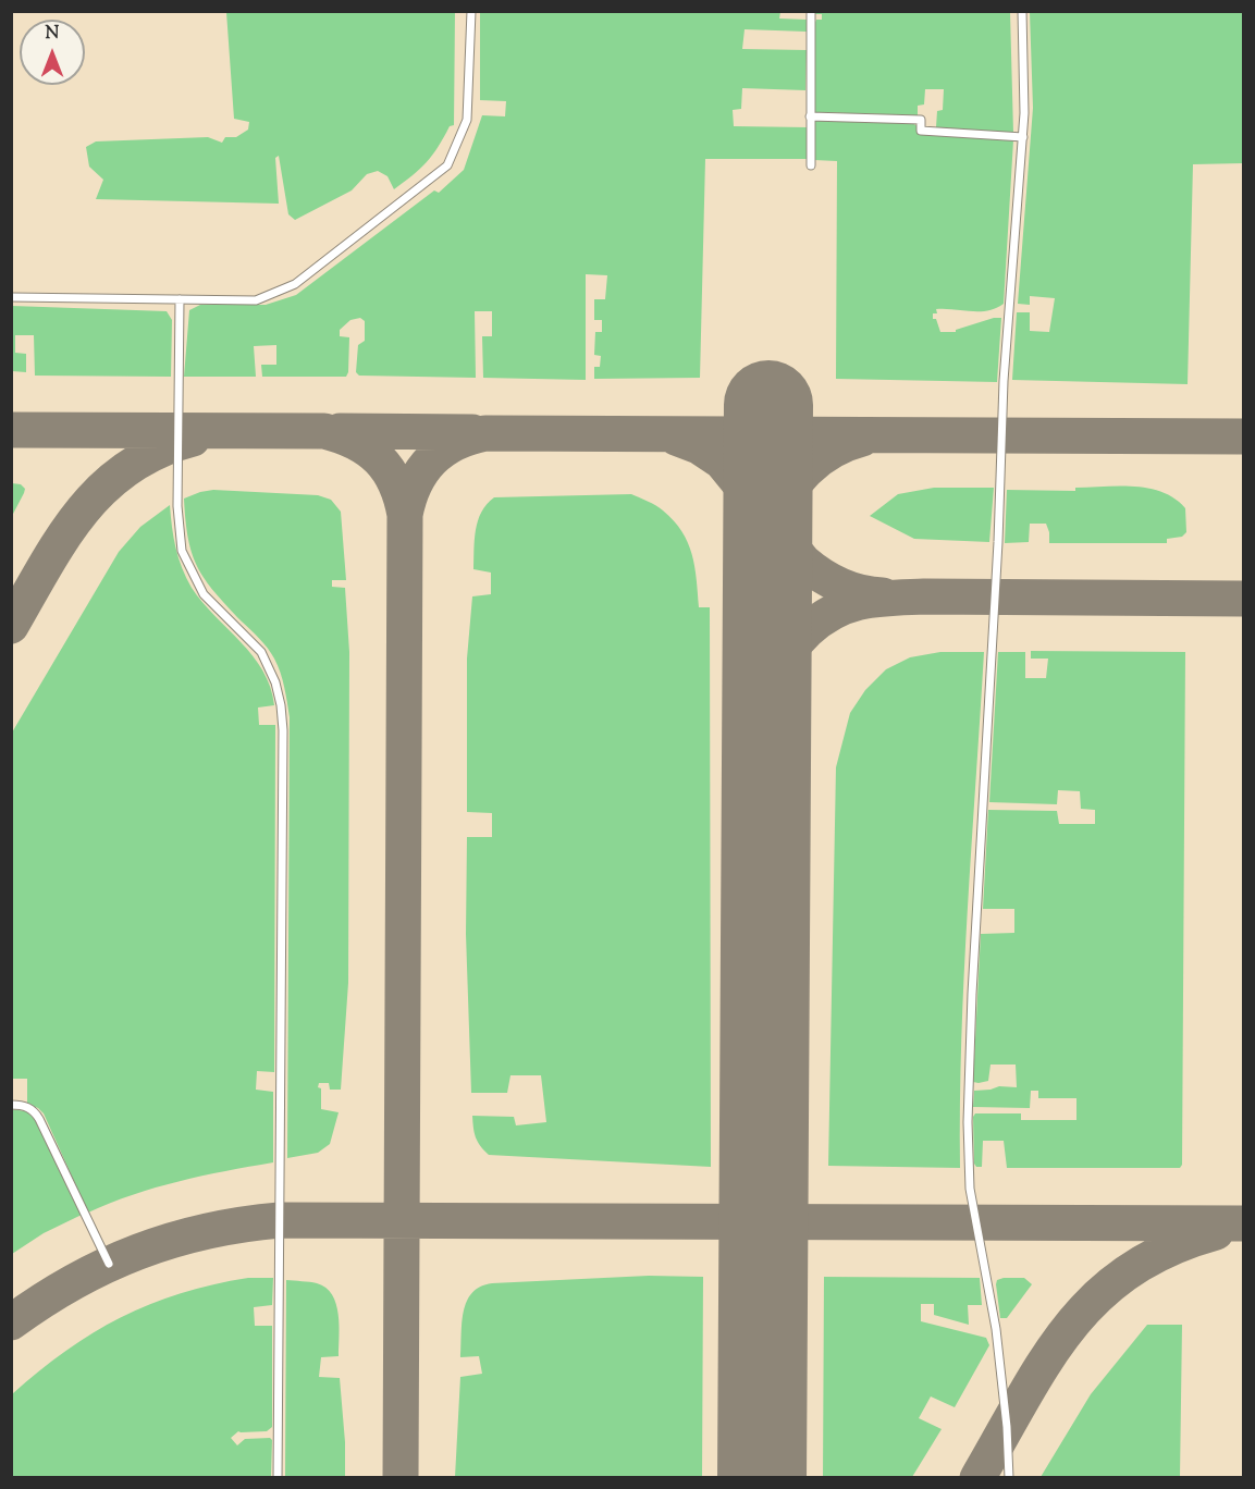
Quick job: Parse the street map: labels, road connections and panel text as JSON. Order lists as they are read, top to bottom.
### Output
{
  "north": "top"
}
